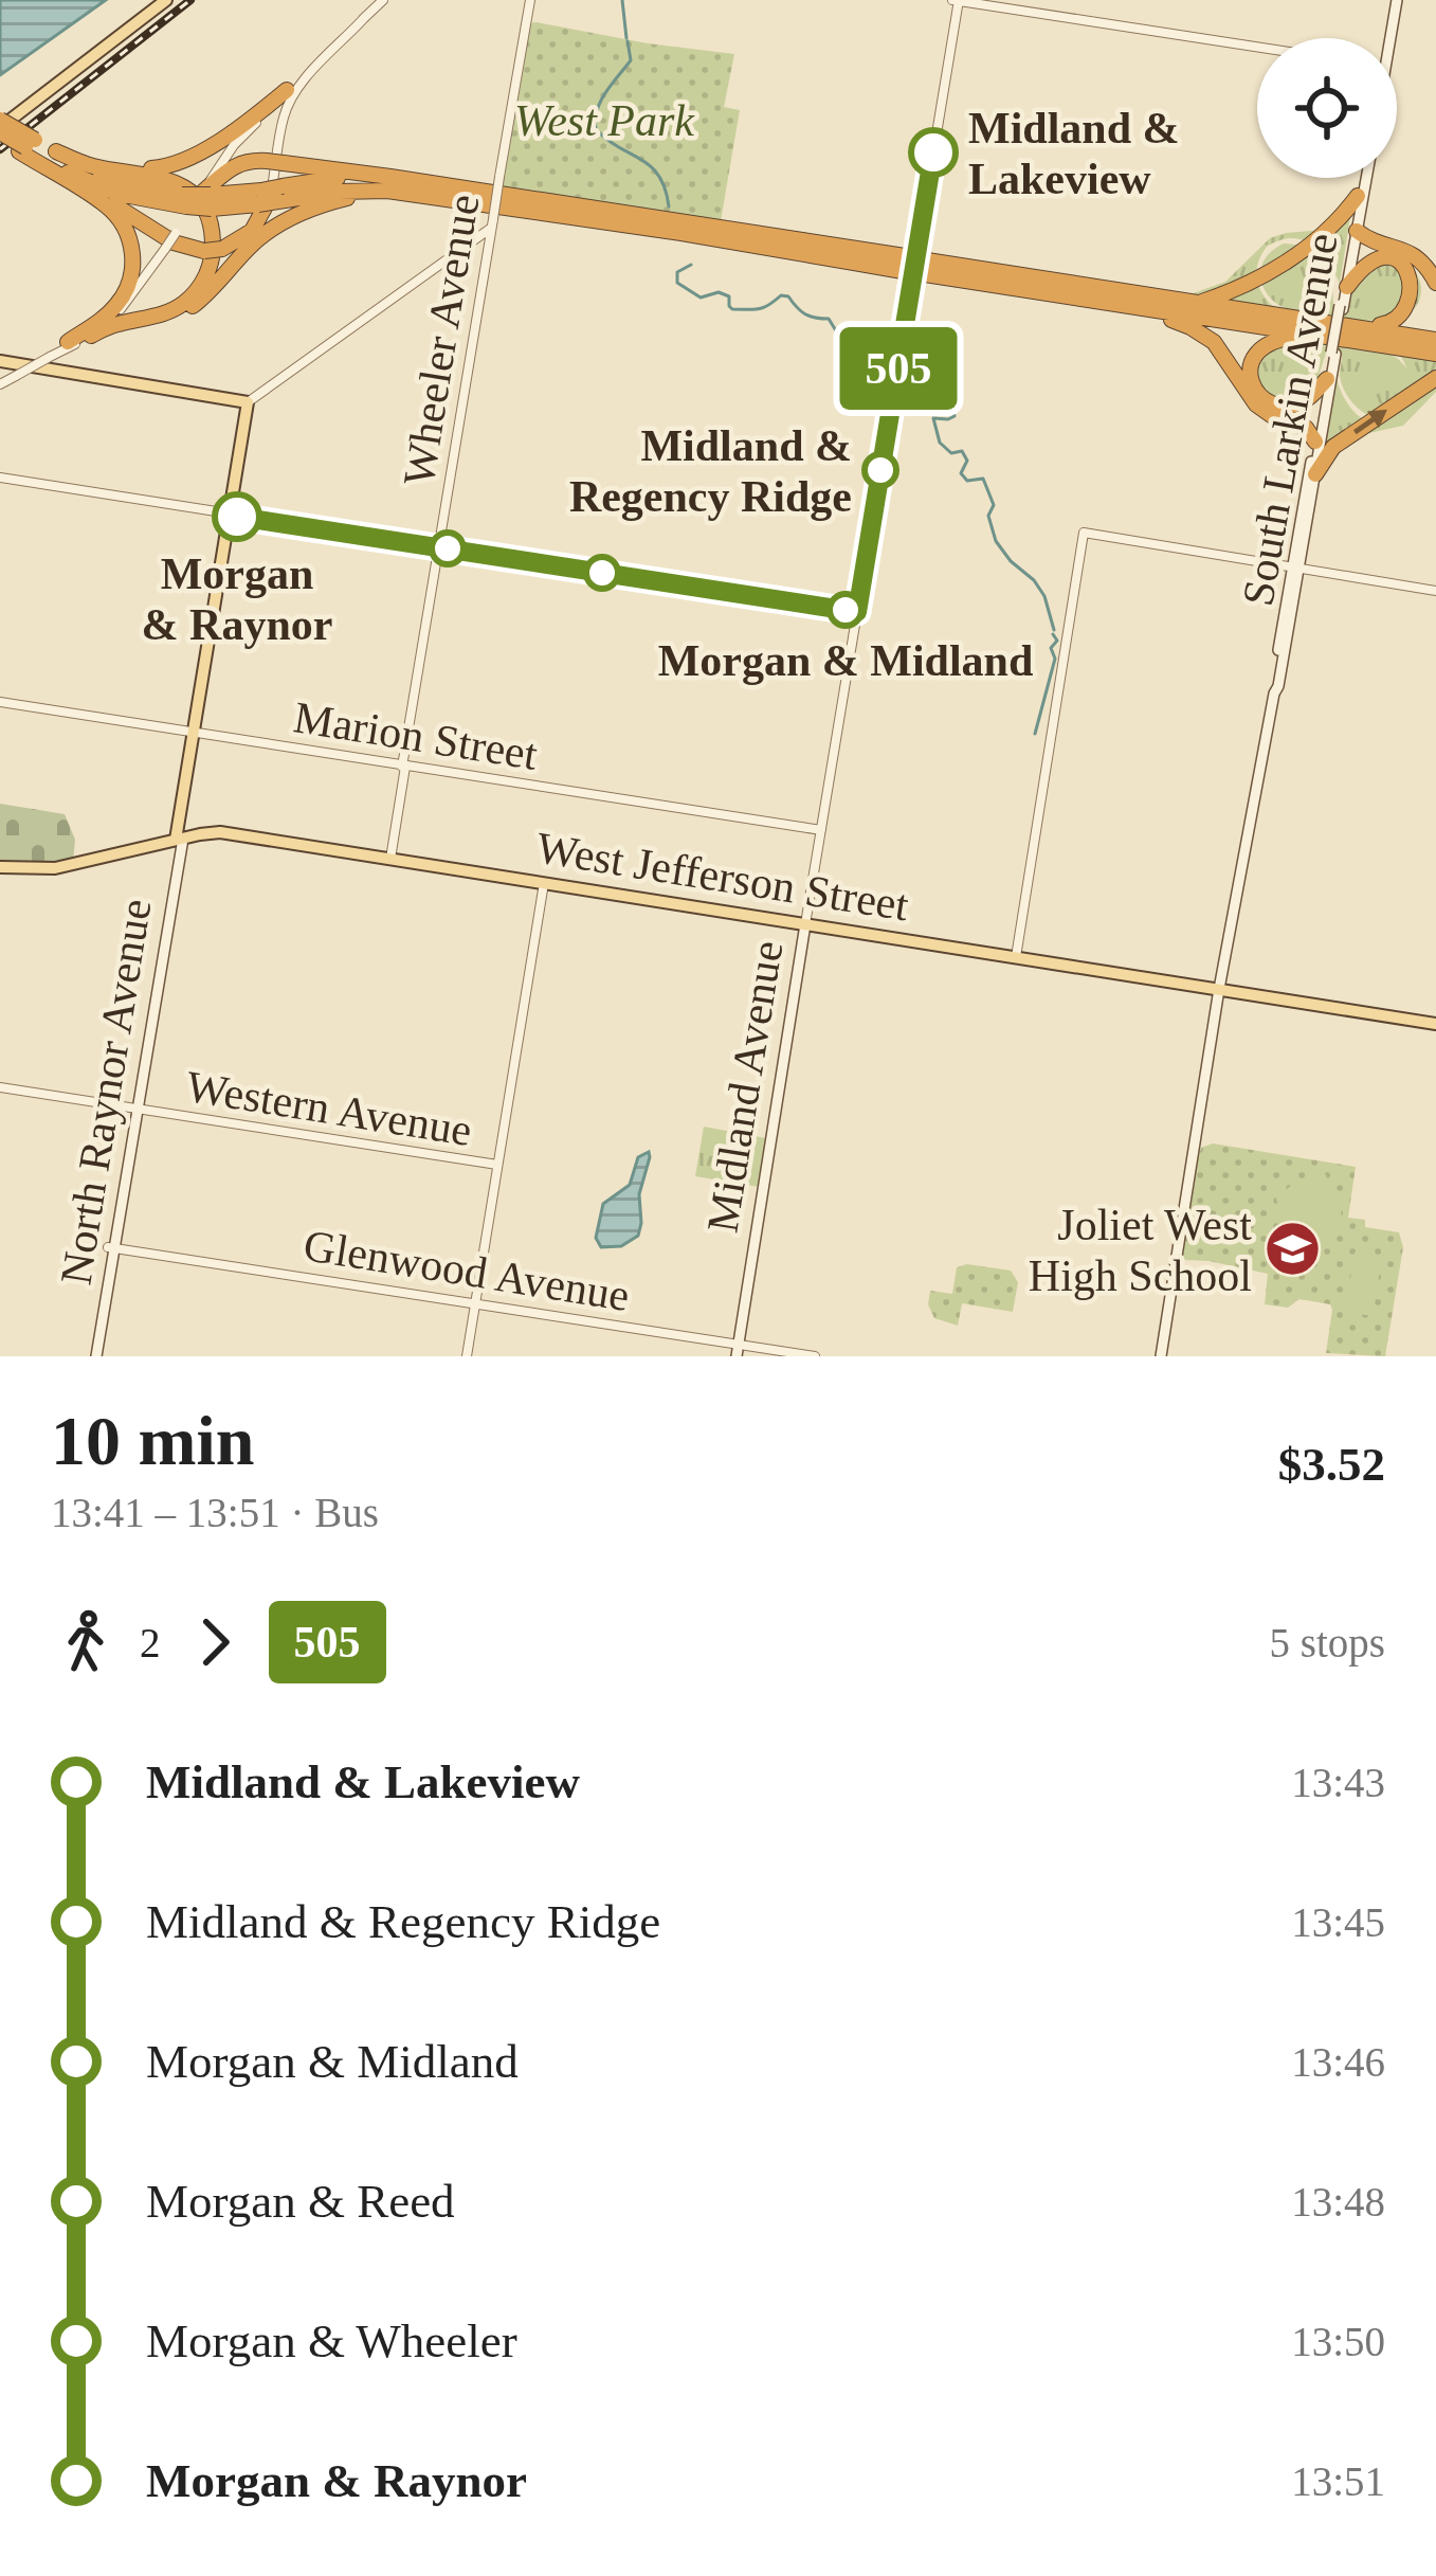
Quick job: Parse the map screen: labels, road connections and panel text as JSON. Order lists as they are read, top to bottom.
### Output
{
  "streets": {
    "main road": [
      "South Larkin Avenue",
      "West Jefferson Street",
      "Midland Avenue",
      "North Raynor Avenue"
    ],
    "street": [
      "Wheeler Avenue",
      "Marion Street",
      "Western Avenue",
      "Glenwood Avenue"
    ]
  },
  "crossings": [
    ["Wheeler Avenue", "Marion Street"],
    ["Wheeler Avenue", "West Jefferson Street"],
    ["South Larkin Avenue", "West Jefferson Street"],
    ["Marion Street", "Midland Avenue"],
    ["West Jefferson Street", "Midland Avenue"],
    ["West Jefferson Street", "North Raynor Avenue"],
    ["Midland Avenue", "Glenwood Avenue"],
    ["North Raynor Avenue", "Western Avenue"],
    ["North Raynor Avenue", "Glenwood Avenue"]
  ],
  "parks": ["West Park"],
  "places": {
    "other": [
      "Midland & Lakeview",
      "Midland & Regency Ridge",
      "Morgan & Raynor",
      "Morgan & Midland"
    ],
    "school or university": ["Joliet West High School"]
  },
  "lines": ["bus line 505"],
  "page": {
    "on_map": "505",
    "heading": ["10 min", "13:41 – 13:51 · Bus", "$3.52"],
    "legs": ["2", "505", "5 stops"],
    "list": [
      {
        "name": "Midland & Lakeview",
        "value": "13:43"
      },
      {
        "name": "Midland & Regency Ridge",
        "value": "13:45"
      },
      {
        "name": "Morgan & Midland",
        "value": "13:46"
      },
      {
        "name": "Morgan & Reed",
        "value": "13:48"
      },
      {
        "name": "Morgan & Wheeler",
        "value": "13:50"
      },
      {
        "name": "Morgan & Raynor",
        "value": "13:51"
      }
    ]
  }
}
